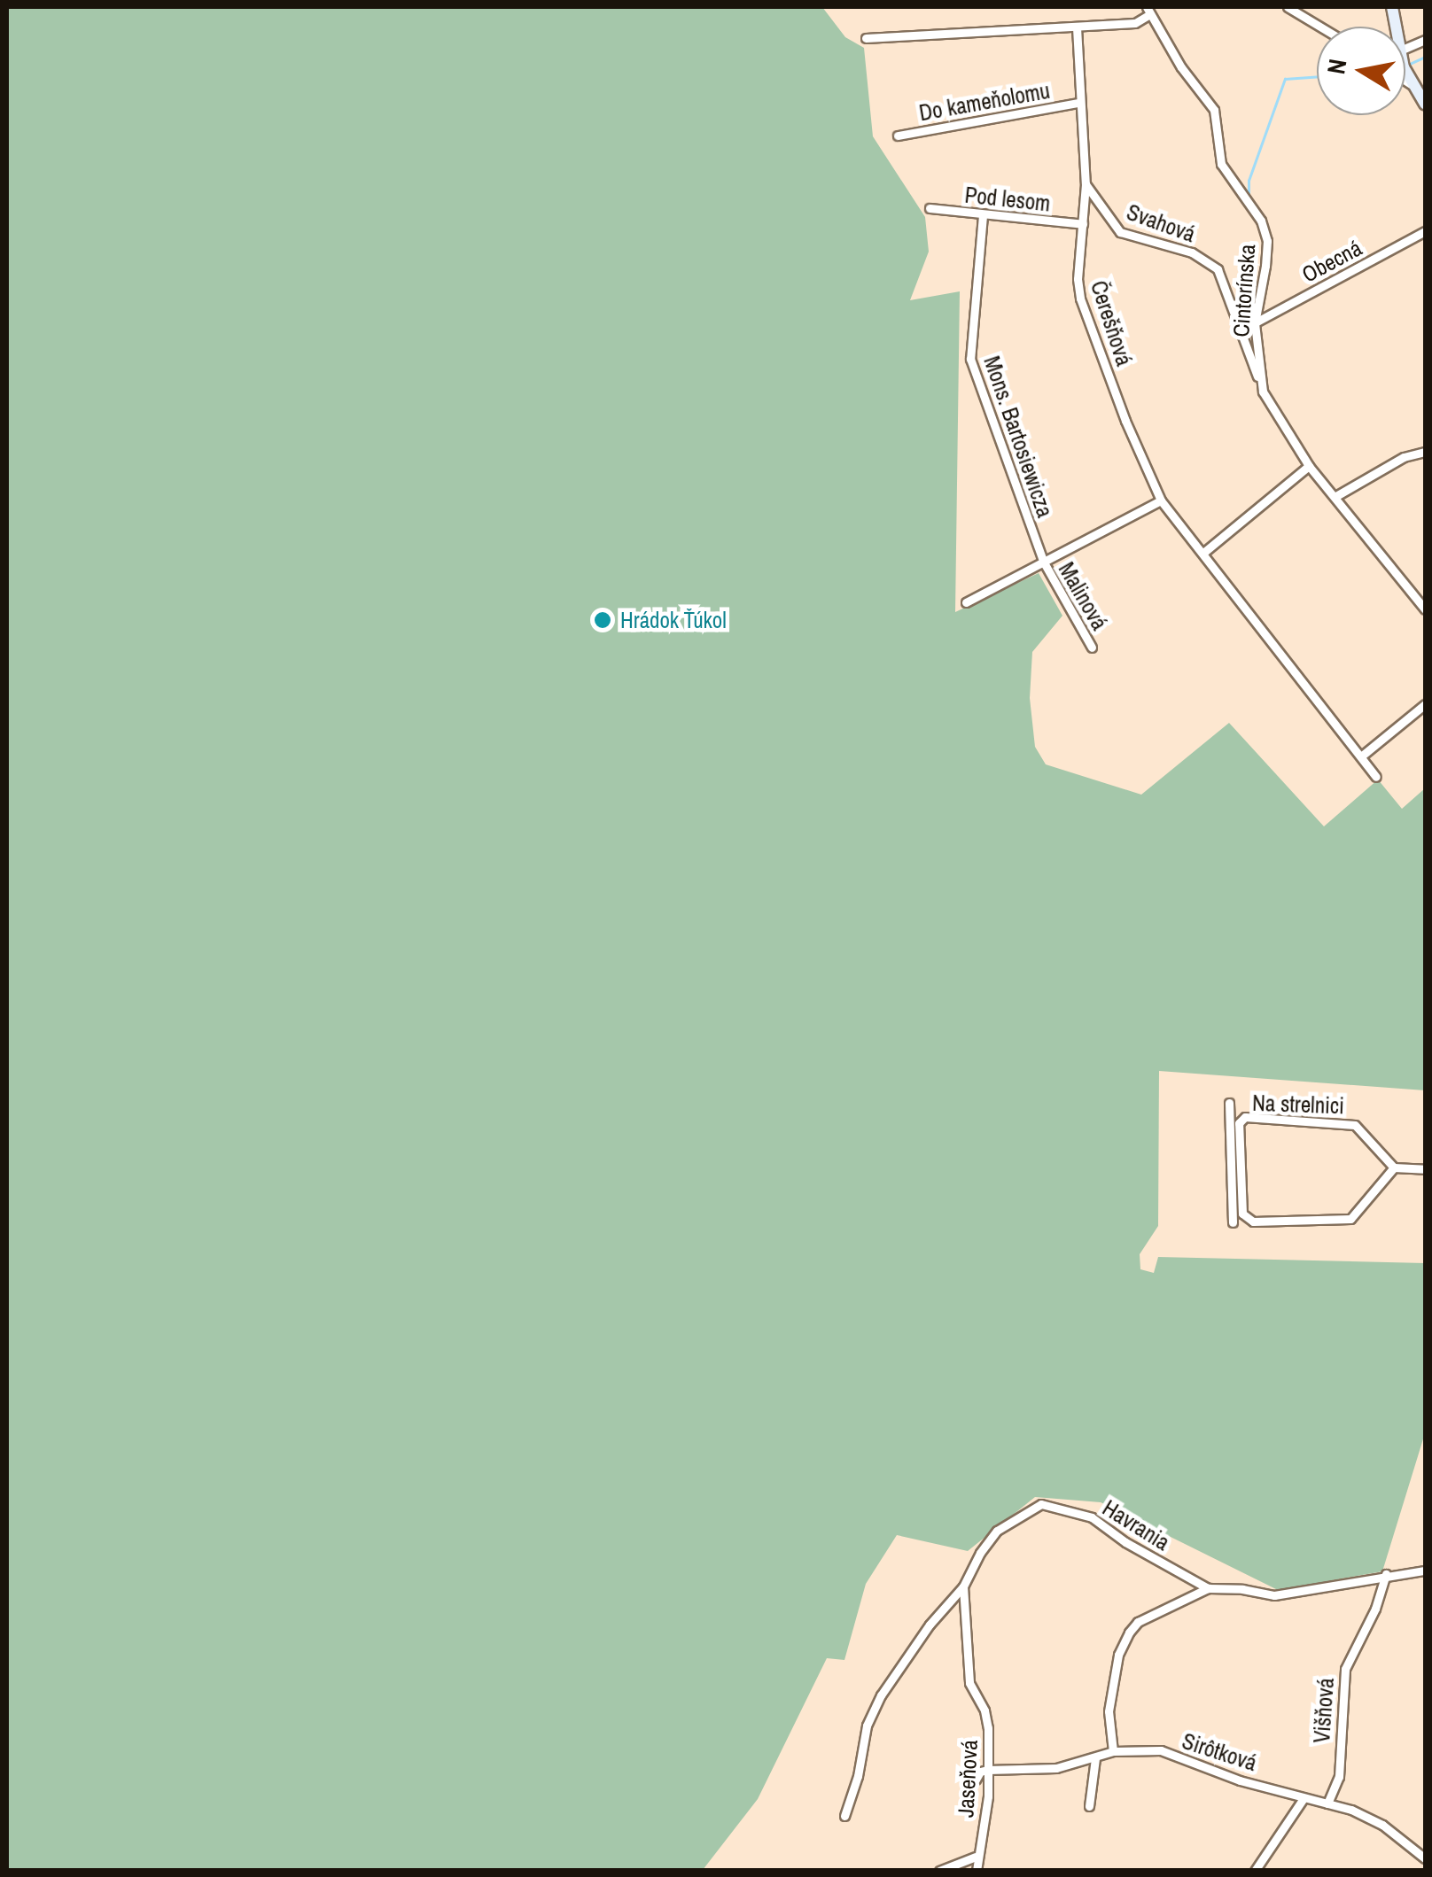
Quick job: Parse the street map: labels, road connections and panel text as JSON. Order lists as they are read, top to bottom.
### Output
{
  "streets": {
    "street": [
      "Do kameňolomu",
      "Pod lesom",
      "Svahová",
      "Obecná",
      "Cintorínska",
      "Čerešňová",
      "Mons. Bartosiewicza",
      "Malinová",
      "Na strelnici",
      "Havrania",
      "Višňová",
      "Sirôtková",
      "Jaseňová"
    ]
  },
  "crossings": [
    ["Do kameňolomu", "Čerešňová"],
    ["Pod lesom", "Čerešňová"],
    ["Pod lesom", "Mons. Bartosiewicza"],
    ["Svahová", "Obecná"],
    ["Svahová", "Cintorínska"],
    ["Svahová", "Čerešňová"],
    ["Obecná", "Cintorínska"],
    ["Mons. Bartosiewicza", "Malinová"],
    ["Havrania", "Višňová"],
    ["Havrania", "Jaseňová"],
    ["Višňová", "Sirôtková"],
    ["Sirôtková", "Jaseňová"]
  ],
  "places": ["Hrádok Ťúkol"],
  "north": "left"
}
